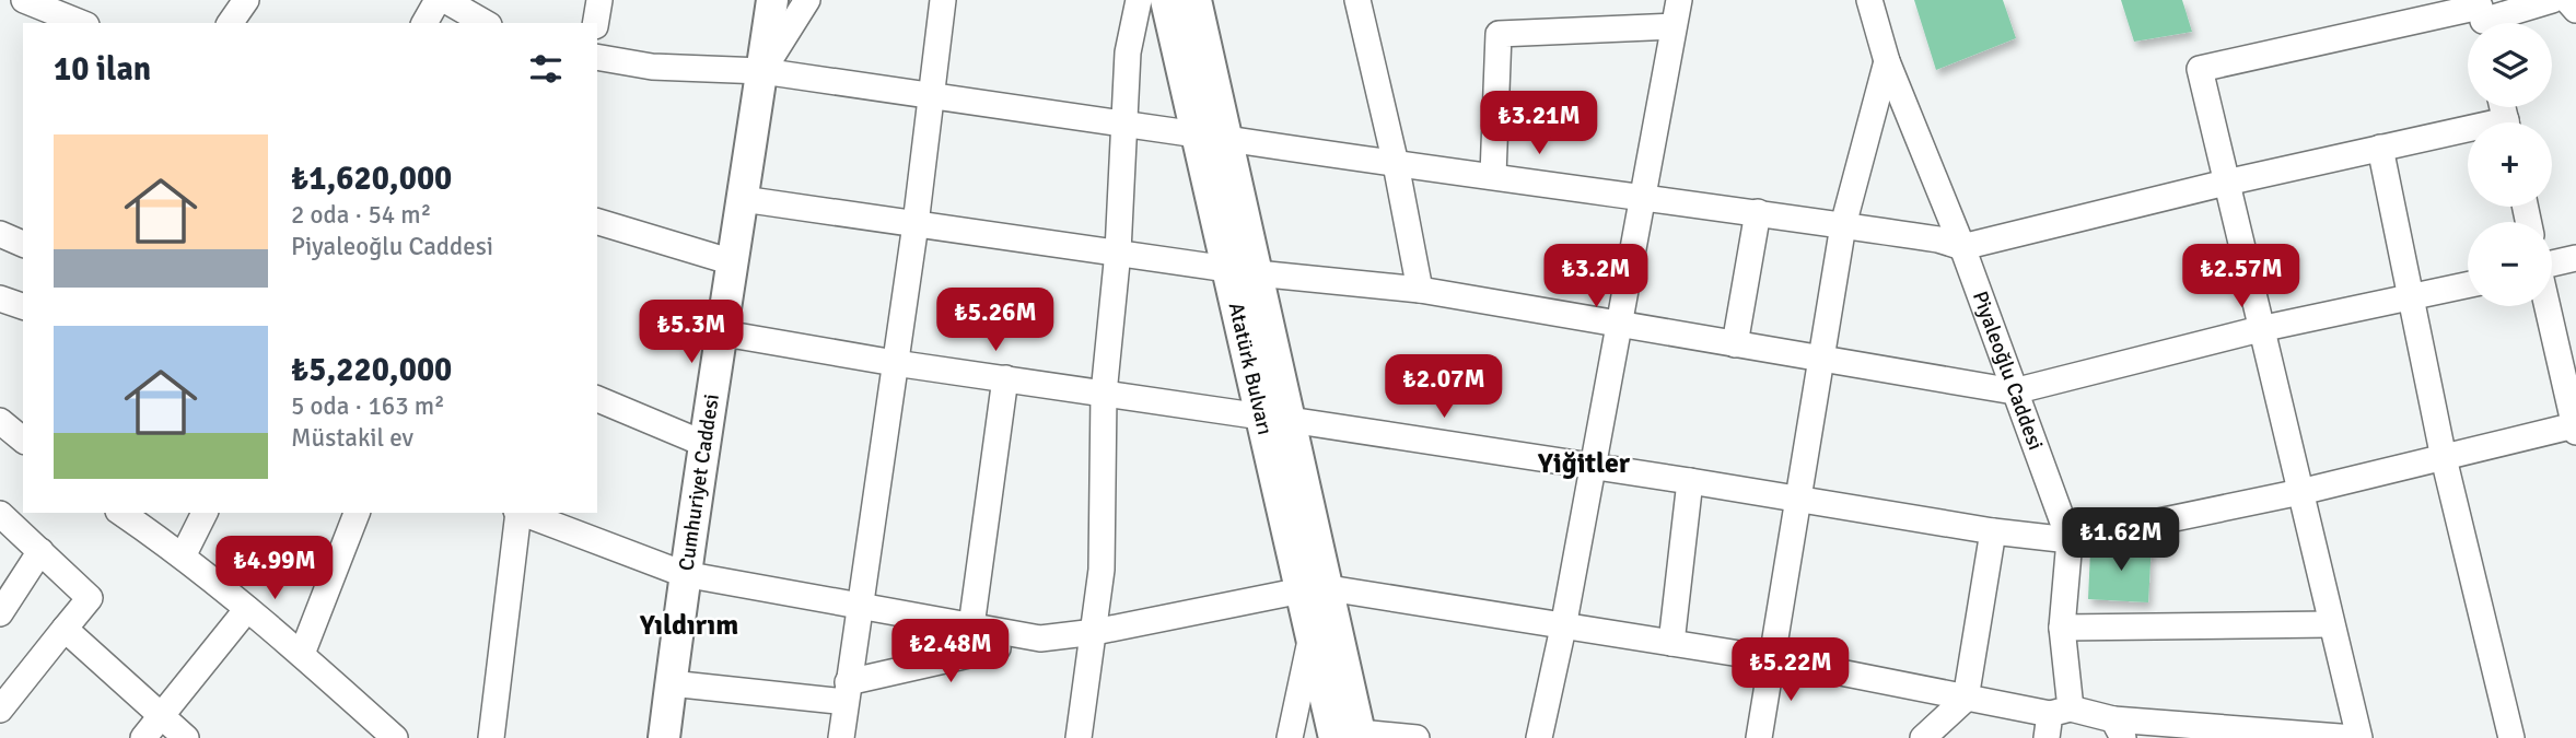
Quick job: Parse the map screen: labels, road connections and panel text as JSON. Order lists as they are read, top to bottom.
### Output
{
  "streets": {
    "main road": ["Atatürk Bulvarı", "Cumhuriyet Caddesi"],
    "street": ["Piyaleoğlu Caddesi"]
  },
  "districts": ["Yiğitler", "Yıldırım"],
  "page": {
    "map_buttons": ["+", "−"],
    "heading": "10 ilan",
    "price": [
      "₺3.21M",
      "₺3.2M",
      "₺2.57M",
      "₺5.26M",
      "₺5.3M",
      "₺2.07M",
      "₺1.62M",
      "₺4.99M",
      "₺2.48M",
      "₺5.22M"
    ],
    "list": [
      {
        "name": "₺1,620,000",
        "note": "2 oda · 54 m² · Piyaleoğlu Caddesi"
      },
      {
        "name": "₺5,220,000",
        "note": "5 oda · 163 m² · Müstakil ev"
      }
    ]
  }
}
